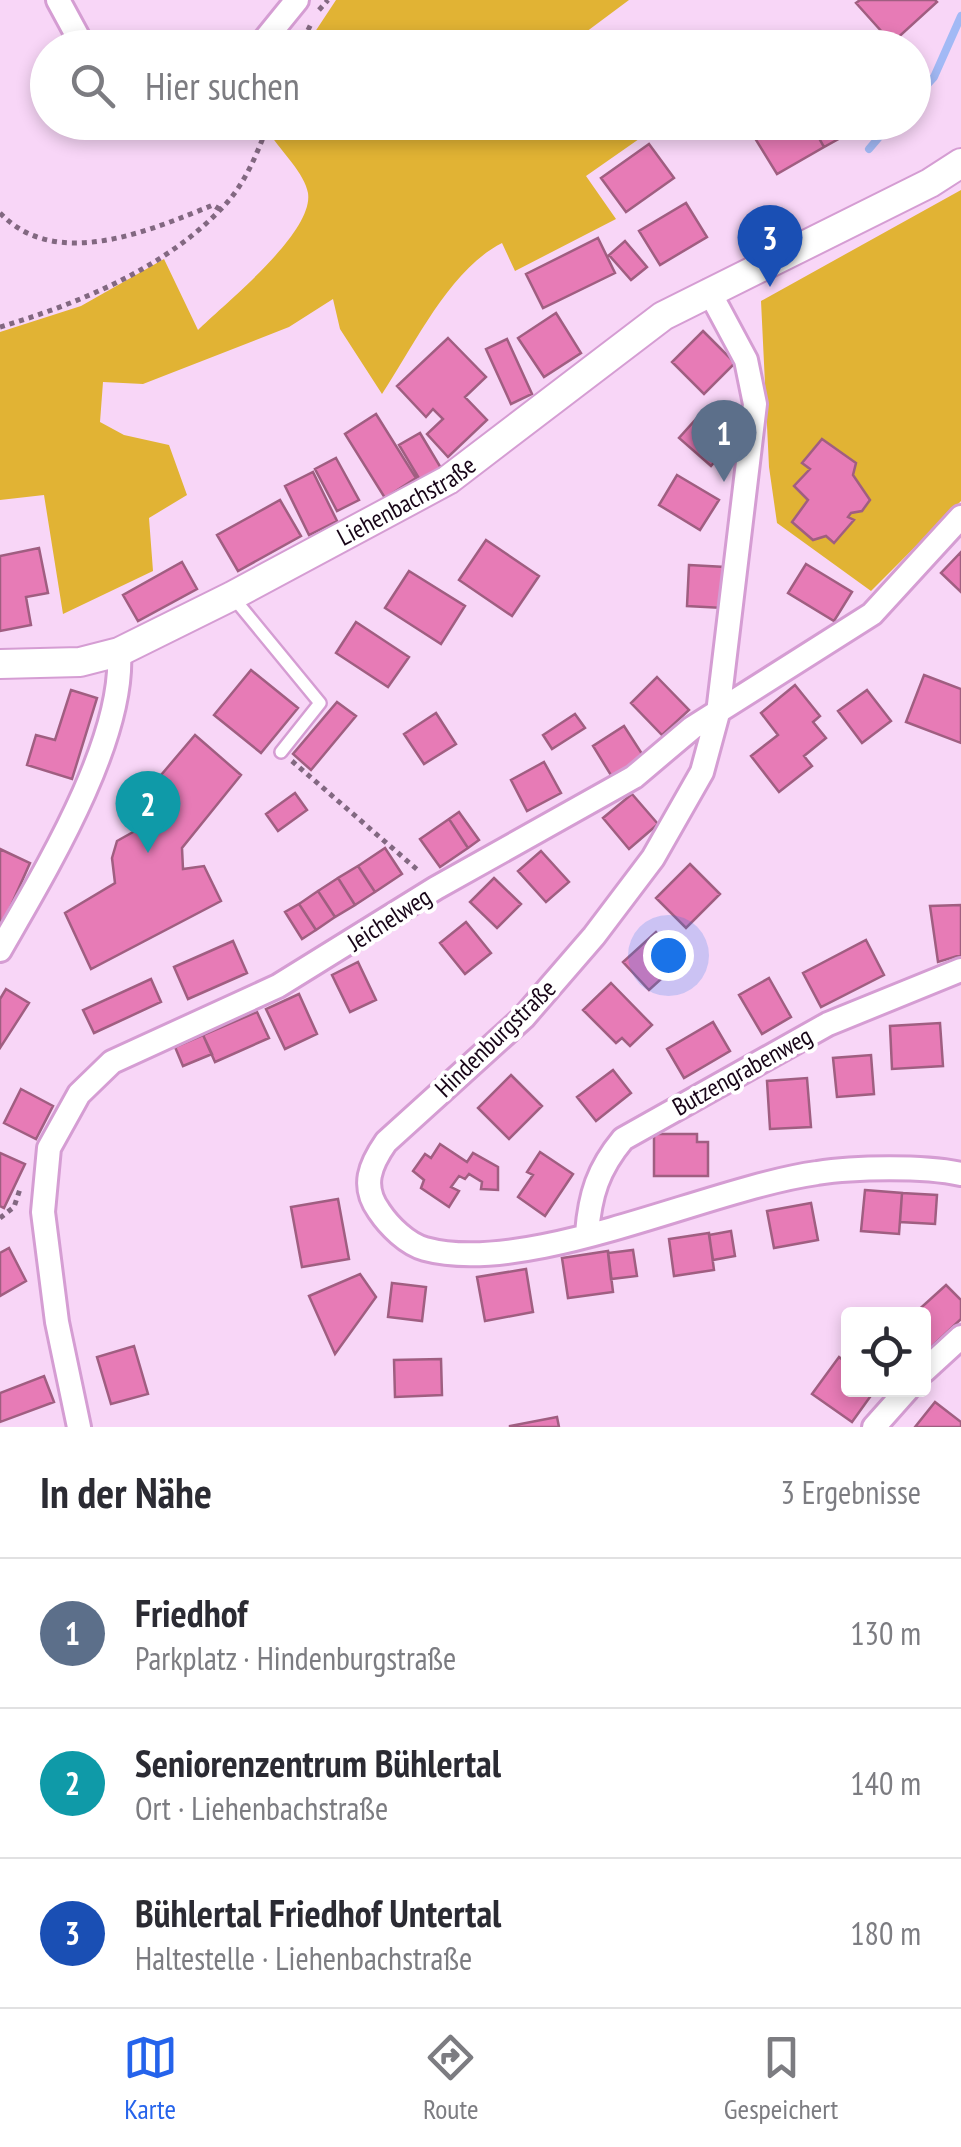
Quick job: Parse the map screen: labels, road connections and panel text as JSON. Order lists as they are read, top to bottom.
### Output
{
  "streets": {
    "street": [
      "Liehenbachstraße",
      "Jeichelweg",
      "Hindenburgstraße",
      "Butzengrabenweg"
    ]
  },
  "crossings": [
    ["Liehenbachstraße", "Hindenburgstraße"],
    ["Jeichelweg", "Hindenburgstraße"],
    ["Hindenburgstraße", "Butzengrabenweg"]
  ],
  "page": {
    "search": "Hier suchen",
    "pins": ["3", "1", "2"],
    "heading": ["In der Nähe", "3 Ergebnisse"],
    "list": [
      {
        "mark": "1",
        "name": "Friedhof",
        "note": "Parkplatz · Hindenburgstraße",
        "value": "130 m"
      },
      {
        "mark": "2",
        "name": "Seniorenzentrum Bühlertal",
        "note": "Ort · Liehenbachstraße",
        "value": "140 m"
      },
      {
        "mark": "3",
        "name": "Bühlertal Friedhof Untertal",
        "note": "Haltestelle · Liehenbachstraße",
        "value": "180 m"
      }
    ],
    "nav": ["Karte", "Route", "Gespeichert"]
  }
}
